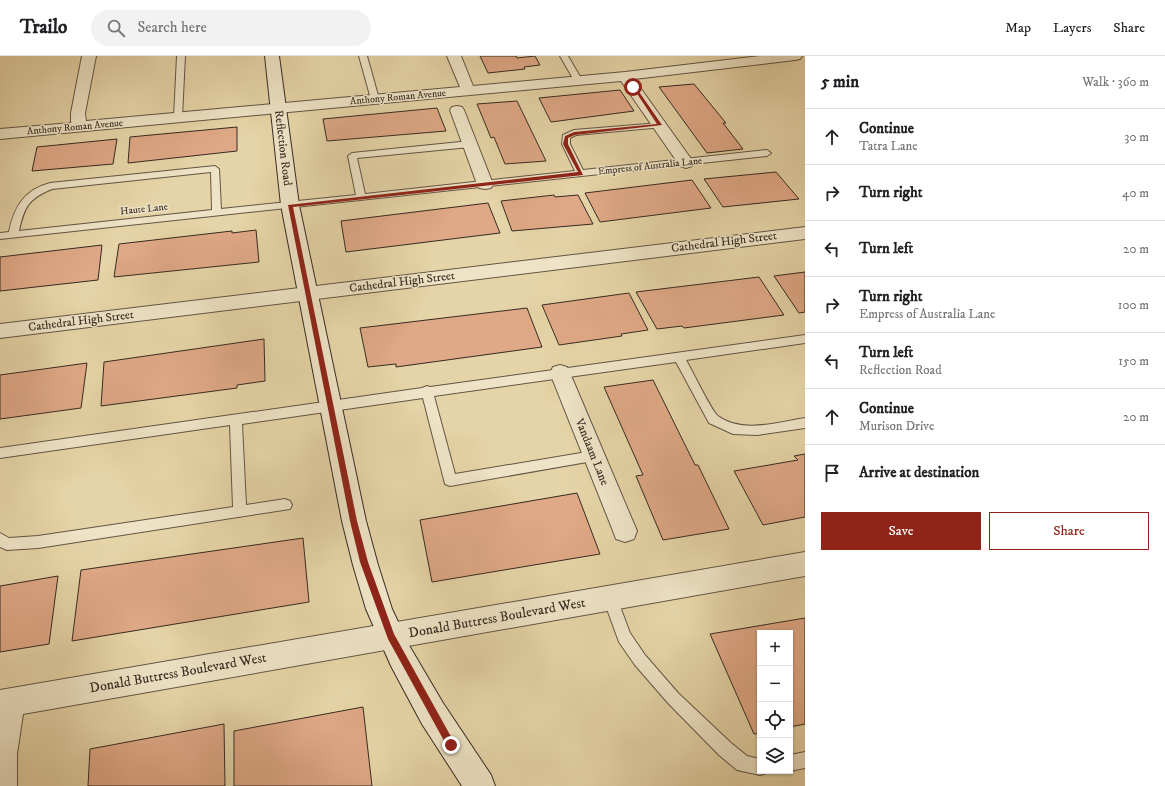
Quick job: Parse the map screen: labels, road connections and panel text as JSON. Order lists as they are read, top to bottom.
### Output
{
  "streets": {
    "street": [
      "Anthony Roman Avenue",
      "Reflection Road",
      "Cathedral High Street",
      "Vandaam Lane",
      "Donald Buttress Boulevard West"
    ],
    "lane": ["Empress of Australia Lane", "Haute Lane"]
  },
  "crossings": [
    ["Anthony Roman Avenue", "Reflection Road"],
    ["Reflection Road", "Empress of Australia Lane"],
    ["Reflection Road", "Haute Lane"],
    ["Reflection Road", "Cathedral High Street"],
    ["Reflection Road", "Donald Buttress Boulevard West"],
    ["Empress of Australia Lane", "Haute Lane"]
  ],
  "page": {
    "header": "Trailo",
    "search": "Search here",
    "nav": ["Map", "Layers", "Share"],
    "heading": ["5 min", "Walk · 360 m"],
    "list": [
      ["Continue", "Tatra Lane", "30 m"],
      ["Turn right", "40 m"],
      ["Turn left", "20 m"],
      ["Turn right", "Empress of Australia Lane", "100 m"],
      ["Turn left", "Reflection Road", "150 m"],
      ["Continue", "Murison Drive", "20 m"],
      "Arrive at destination"
    ],
    "buttons": ["Save", "Share"],
    "map_buttons": ["+", "−"]
  }
}
